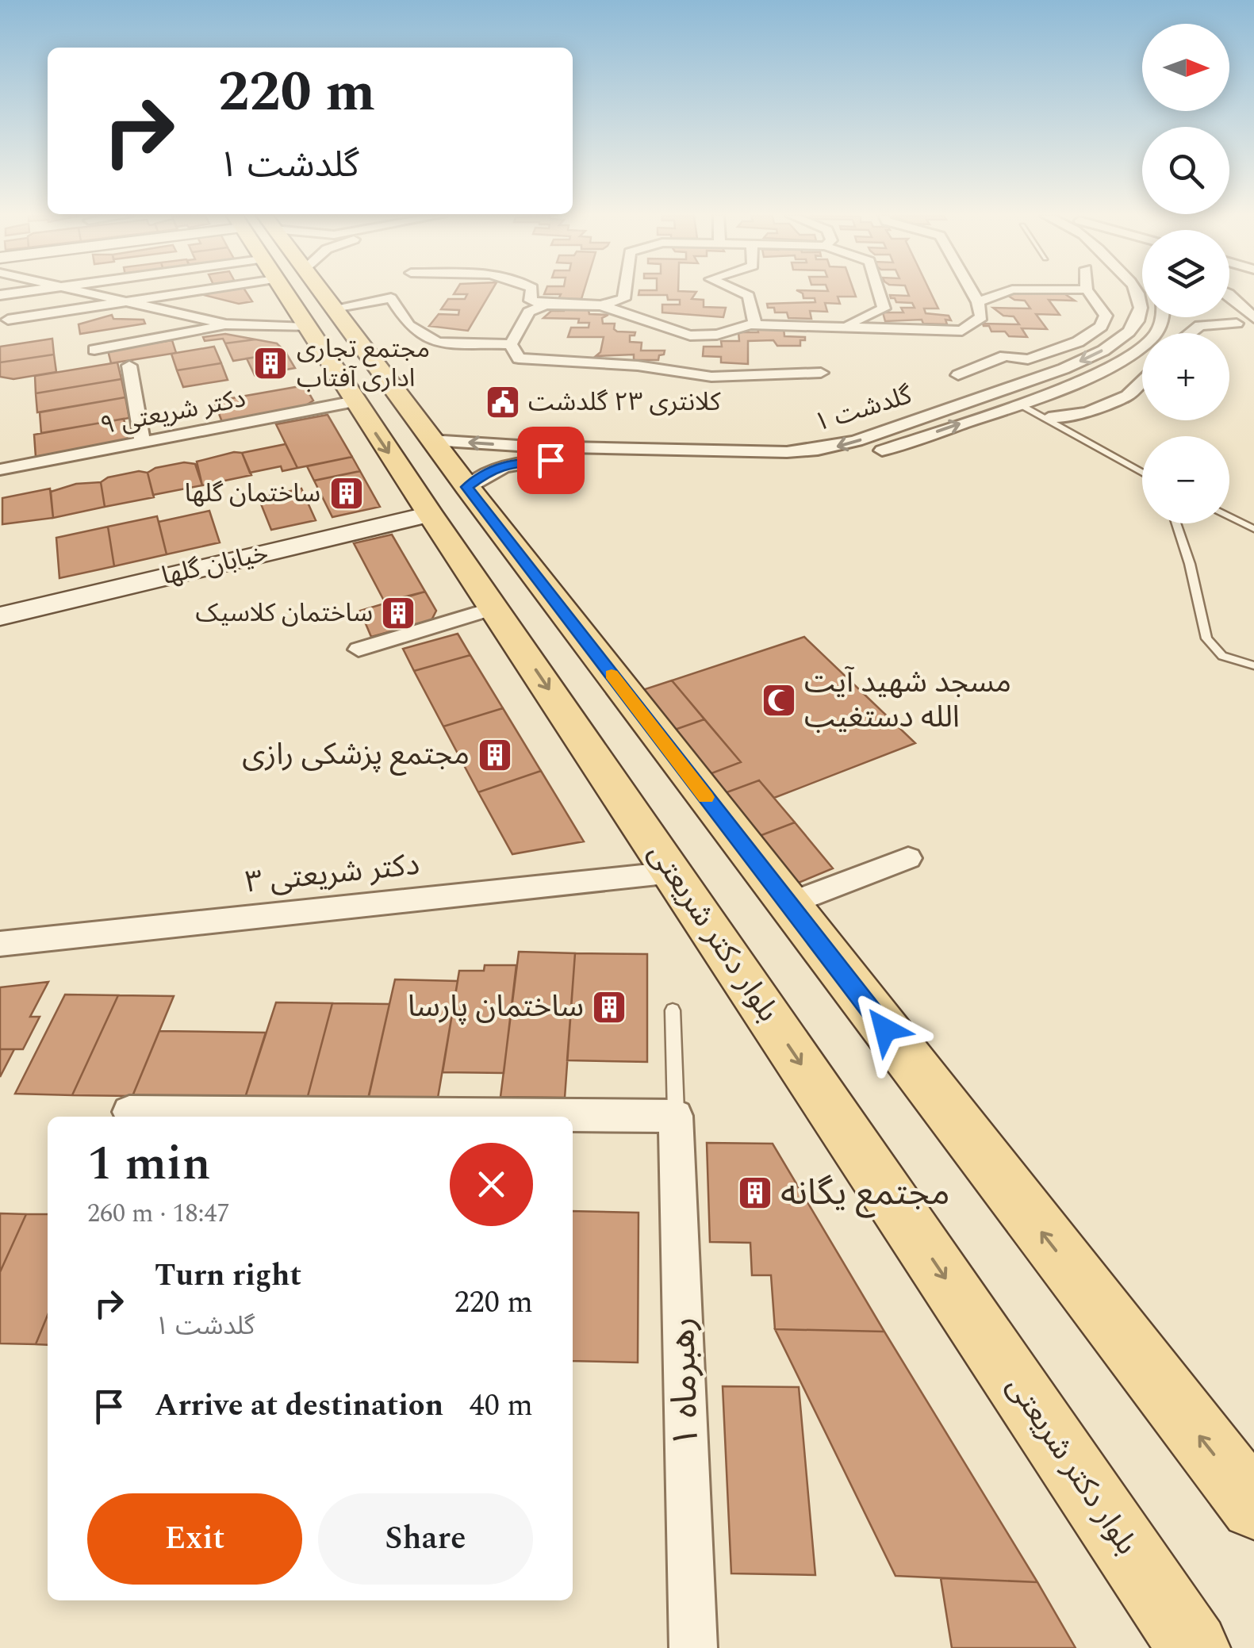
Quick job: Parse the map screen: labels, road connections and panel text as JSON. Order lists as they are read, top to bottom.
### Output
{
  "streets": {
    "main road": ["بلوار دکتر شریعتی"],
    "street": [
      "گلدشت ۱",
      "دکتر شریعتی ۹",
      "خیابان گلها",
      "۳ دکتر شریعتی",
      "۱ رهبرماه"
    ]
  },
  "crossings": [
    ["دکتر شریعتی ۹", "بلوار دکتر شریعتی"],
    ["خیابان گلها", "بلوار دکتر شریعتی"],
    ["۳ دکتر شریعتی", "بلوار دکتر شریعتی"]
  ],
  "places": {
    "building": [
      "مجتمع تجاری اداری آفتاب",
      "ساختمان گلها",
      "ساختمان کلاسیک",
      "مجتمع پزشکی رازی",
      "ساختمان پارسا",
      "مجتمع یگانه"
    ],
    "public building": ["کلانتری ۲۳ گلدشت"],
    "mosque": ["مسجد شهید آیت الله دستغیب"]
  },
  "north": "right",
  "page": {
    "map_buttons": ["+", "−"],
    "turn": ["220 m", "گلدشت ۱"],
    "heading": ["1 min", "260 m · 18:47"],
    "list": [
      {
        "name": "Turn right",
        "note": "گلدشت ۱",
        "value": "220 m"
      },
      {
        "name": "Arrive at destination",
        "value": "40 m"
      }
    ],
    "buttons": ["Exit", "Share"]
  }
}
